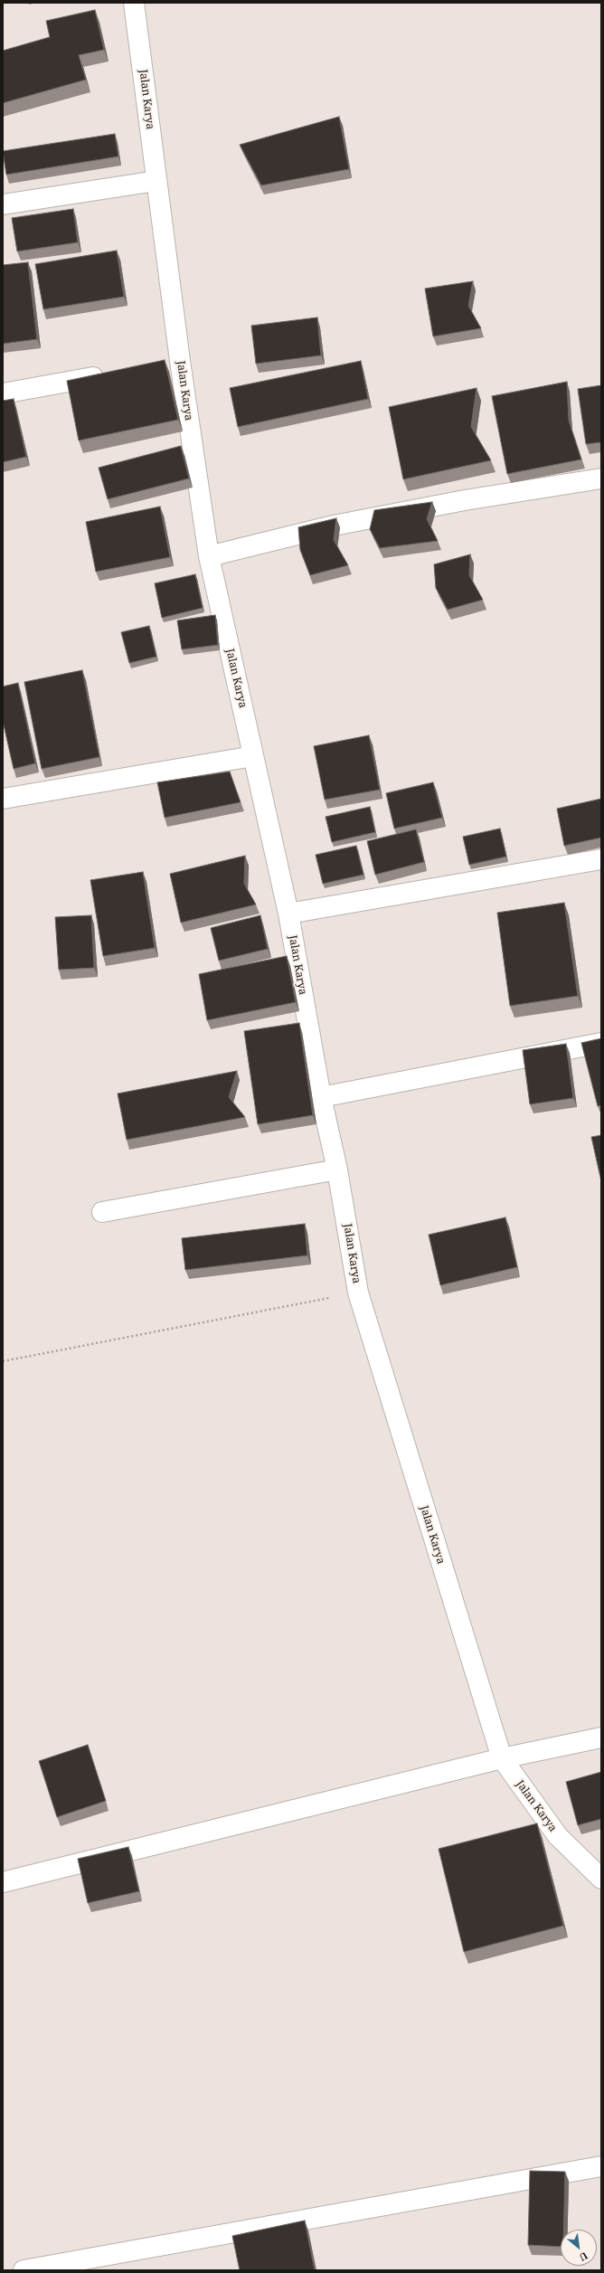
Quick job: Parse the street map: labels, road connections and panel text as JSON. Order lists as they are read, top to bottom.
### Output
{
  "streets": {
    "street": ["Jalan Karya"]
  },
  "north": "bottom right"
}
